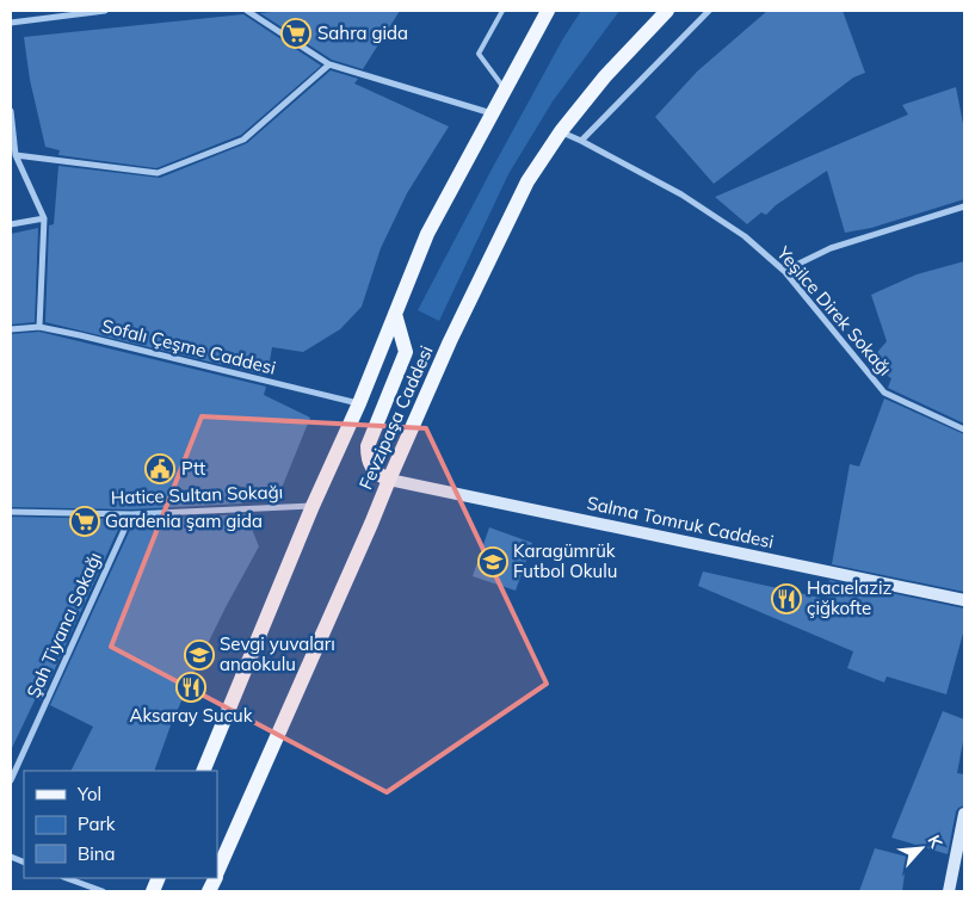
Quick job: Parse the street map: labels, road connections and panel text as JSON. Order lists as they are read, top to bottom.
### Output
{
  "streets": {
    "main road": ["Fevzipaşa Caddesi", "Salma Tomruk Caddesi"],
    "street": [
      "Yeşilce Direk Sokağı",
      "Sofalı Çeşme Caddesi",
      "Hatice Sultan Sokağı",
      "Şah Tiyancı Sokağı"
    ]
  },
  "crossings": [
    ["Yeşilce Direk Sokağı", "Fevzipaşa Caddesi"],
    ["Fevzipaşa Caddesi", "Salma Tomruk Caddesi"],
    ["Hatice Sultan Sokağı", "Şah Tiyancı Sokağı"]
  ],
  "places": {
    "supermarket": ["Sahra gida", "Gardenia şam gida"],
    "public building": ["Ptt"],
    "school or university": ["Karagümrük Futbol Okulu", "Sevgi yuvaları anaokulu"],
    "restaurant": ["Hacıelaziz çiğkofte", "Aksaray Sucuk"]
  },
  "legend": ["Yol", "Park", "Bina"],
  "north": "top right"
}
